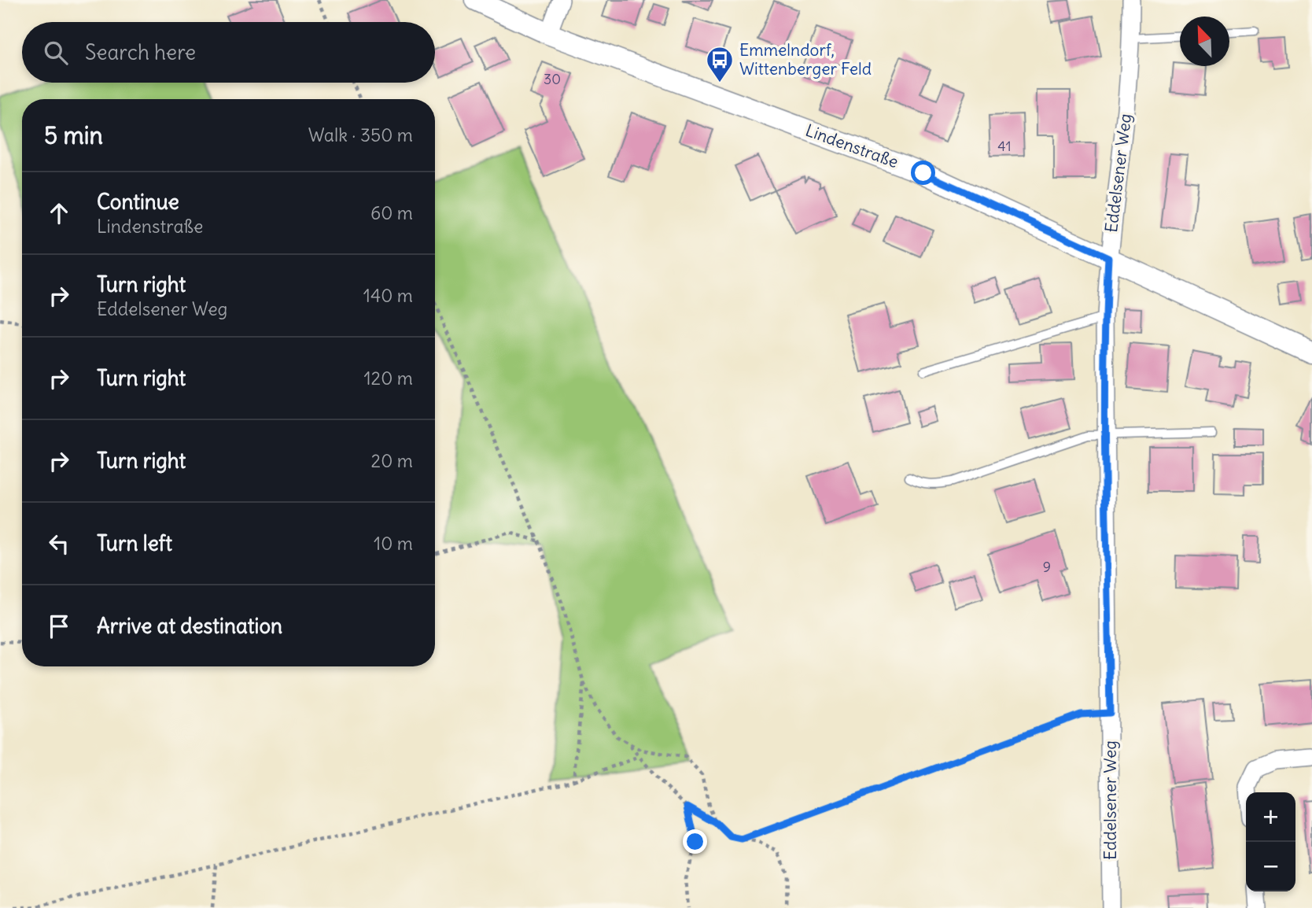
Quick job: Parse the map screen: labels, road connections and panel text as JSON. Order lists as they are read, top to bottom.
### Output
{
  "streets": {
    "street": ["Lindenstraße", "Eddelsener Weg"]
  },
  "crossings": [
    ["Lindenstraße", "Eddelsener Weg"]
  ],
  "places": {
    "bus stop": ["Emmelndorf, Wittenberger Feld"]
  },
  "house_numbers": ["30", "41", "9"],
  "north": "top left",
  "page": {
    "search": "Search here",
    "heading": ["5 min", "Walk · 350 m"],
    "list": [
      ["Continue", "Lindenstraße", "60 m"],
      ["Turn right", "Eddelsener Weg", "140 m"],
      ["Turn right", "120 m"],
      ["Turn right", "20 m"],
      ["Turn left", "10 m"],
      "Arrive at destination"
    ],
    "map_buttons": ["+", "−"]
  }
}
